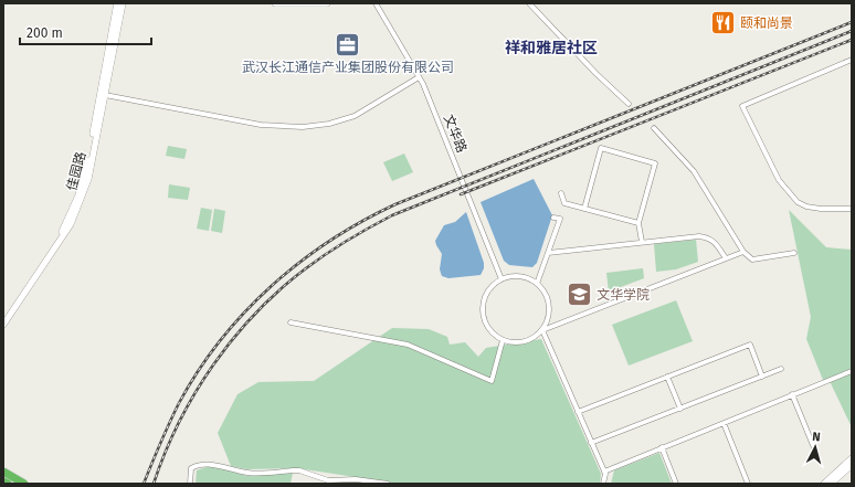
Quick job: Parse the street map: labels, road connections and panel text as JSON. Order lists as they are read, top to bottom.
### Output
{
  "streets": {
    "street": ["文华路", "佳园路"]
  },
  "districts": ["祥和雅居社区"],
  "places": {
    "restaurant": ["颐和尚景"],
    "office": ["武汉长江通信产业集团股份有限公司"],
    "school or university": ["文华学院"]
  },
  "scale_bar": "200 m",
  "north": "top"
}
